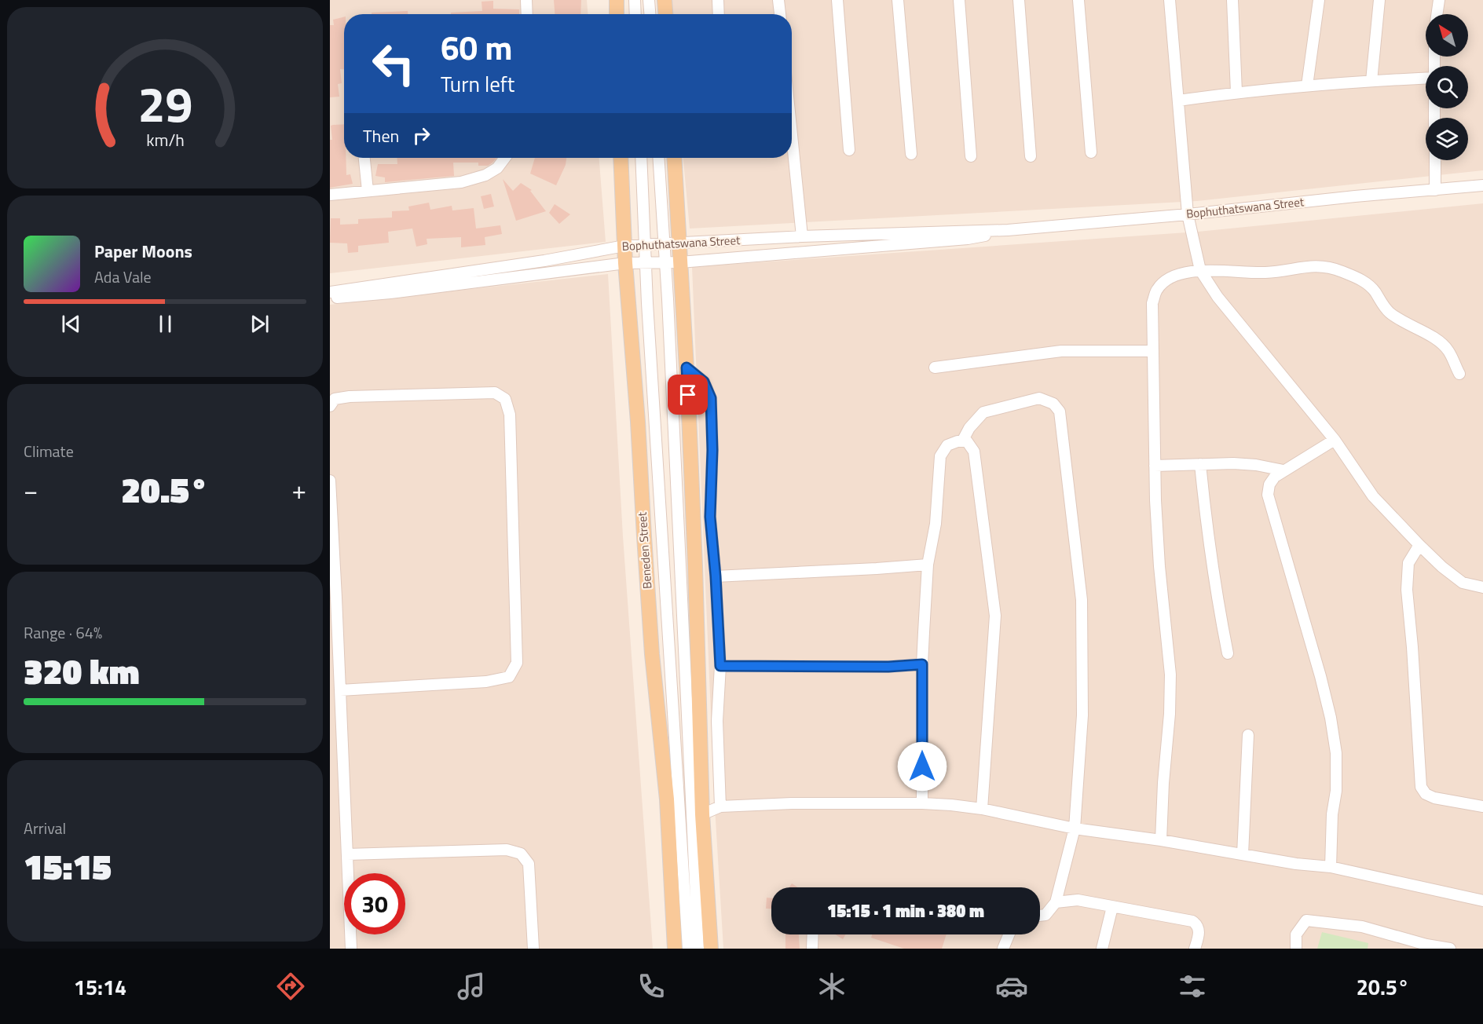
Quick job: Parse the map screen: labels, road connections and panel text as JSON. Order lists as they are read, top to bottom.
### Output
{
  "streets": {
    "main road": ["Beneden Street"],
    "street": ["Bophuthatswana Street"]
  },
  "crossings": [
    ["Bophuthatswana Street", "Beneden Street"]
  ],
  "north": "top left",
  "page": {
    "turn": ["60 m", "Turn left"],
    "then": "Then",
    "song": ["Paper Moons", "Ada Vale"],
    "tile": [
      "Climate",
      ["Range · 64%", "320 km"],
      ["Arrival", "15:15"]
    ],
    "heat": ["−", "20.5°", "+"],
    "limit": "30",
    "trip": "15:15 · 1 min · 380 m",
    "tabs": ["15:14", "20.5°"],
    "gauge": ["29", "km/h"]
  }
}
